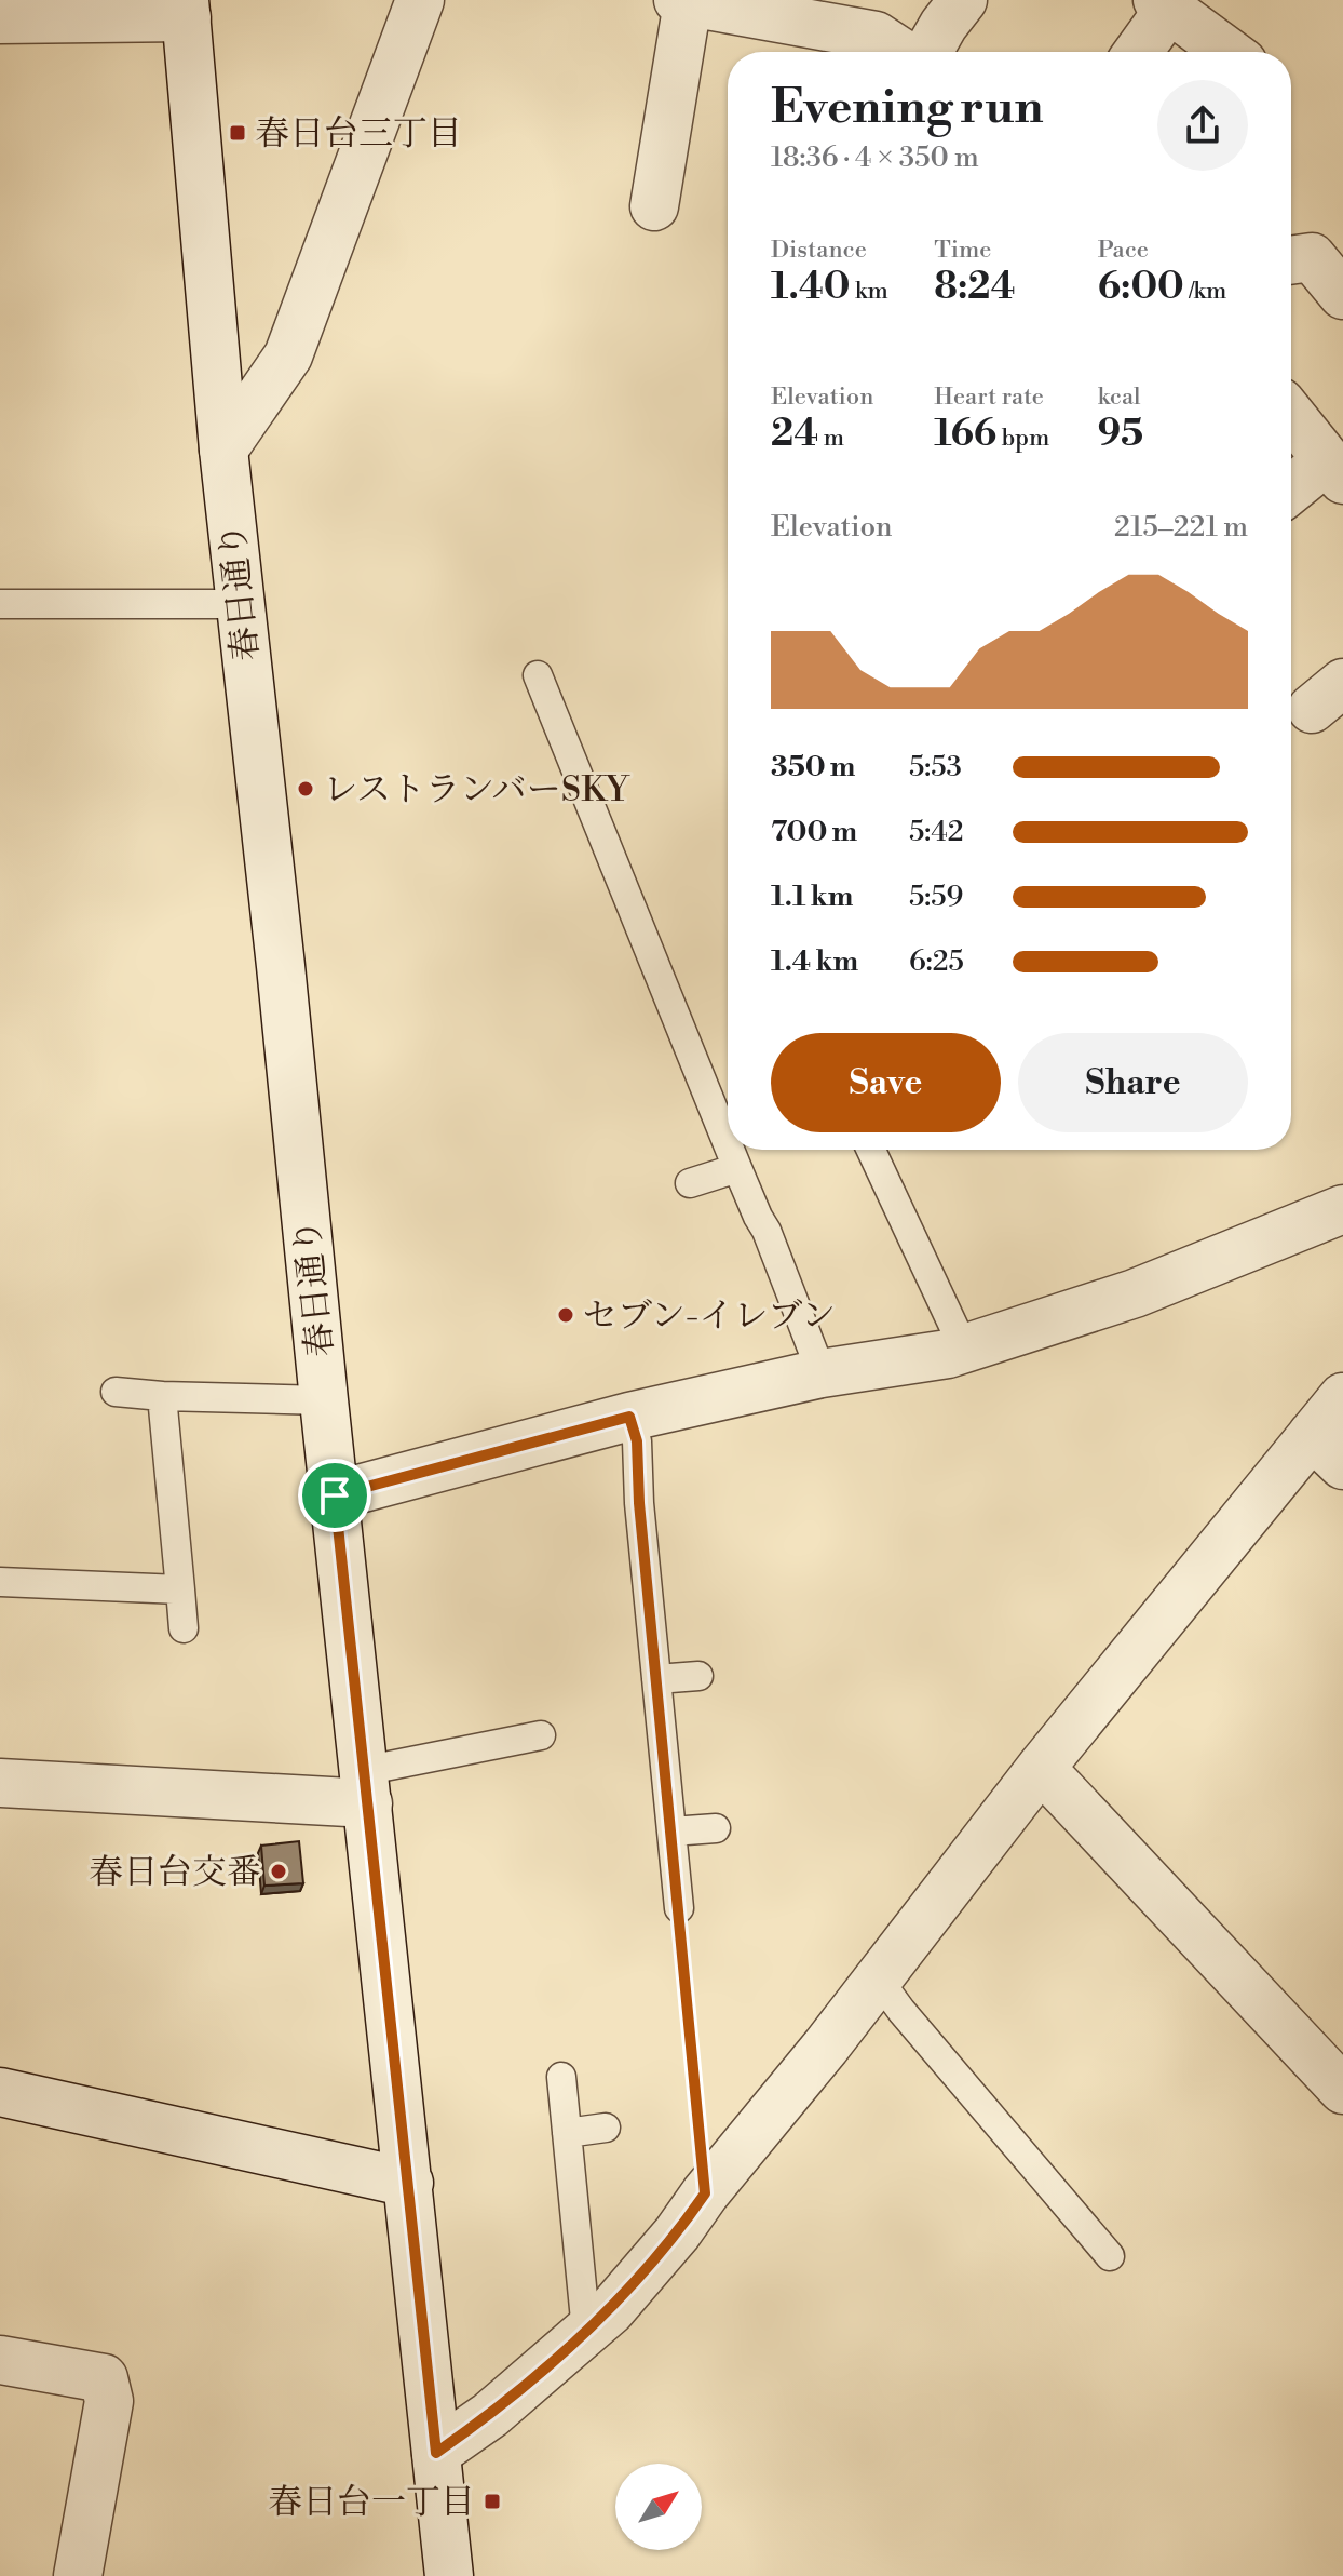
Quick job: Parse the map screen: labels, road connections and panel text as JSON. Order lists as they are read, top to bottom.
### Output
{
  "streets": {
    "street": ["春日通り"]
  },
  "places": {
    "transit": ["春日台三丁目", "春日台一丁目"],
    "other": ["レストランバーSKY", "セブン-イレブン", "春日台交番"]
  },
  "north": "top right",
  "page": {
    "heading": ["Evening run", "18:36 · 4 × 350 m"],
    "stats": [
      ["Distance", "1.40 km"],
      ["Time", "8:24"],
      ["Pace", "6:00 /km"],
      ["Elevation", "24 m"],
      ["Heart rate", "166 bpm"],
      ["kcal", "95"]
    ],
    "chart": ["Elevation", "215–221 m"],
    "list": [
      {
        "name": "350 m",
        "note": "5:53"
      },
      {
        "name": "700 m",
        "note": "5:42"
      },
      {
        "name": "1.1 km",
        "note": "5:59"
      },
      {
        "name": "1.4 km",
        "note": "6:25"
      }
    ],
    "buttons": ["Save", "Share"]
  }
}
